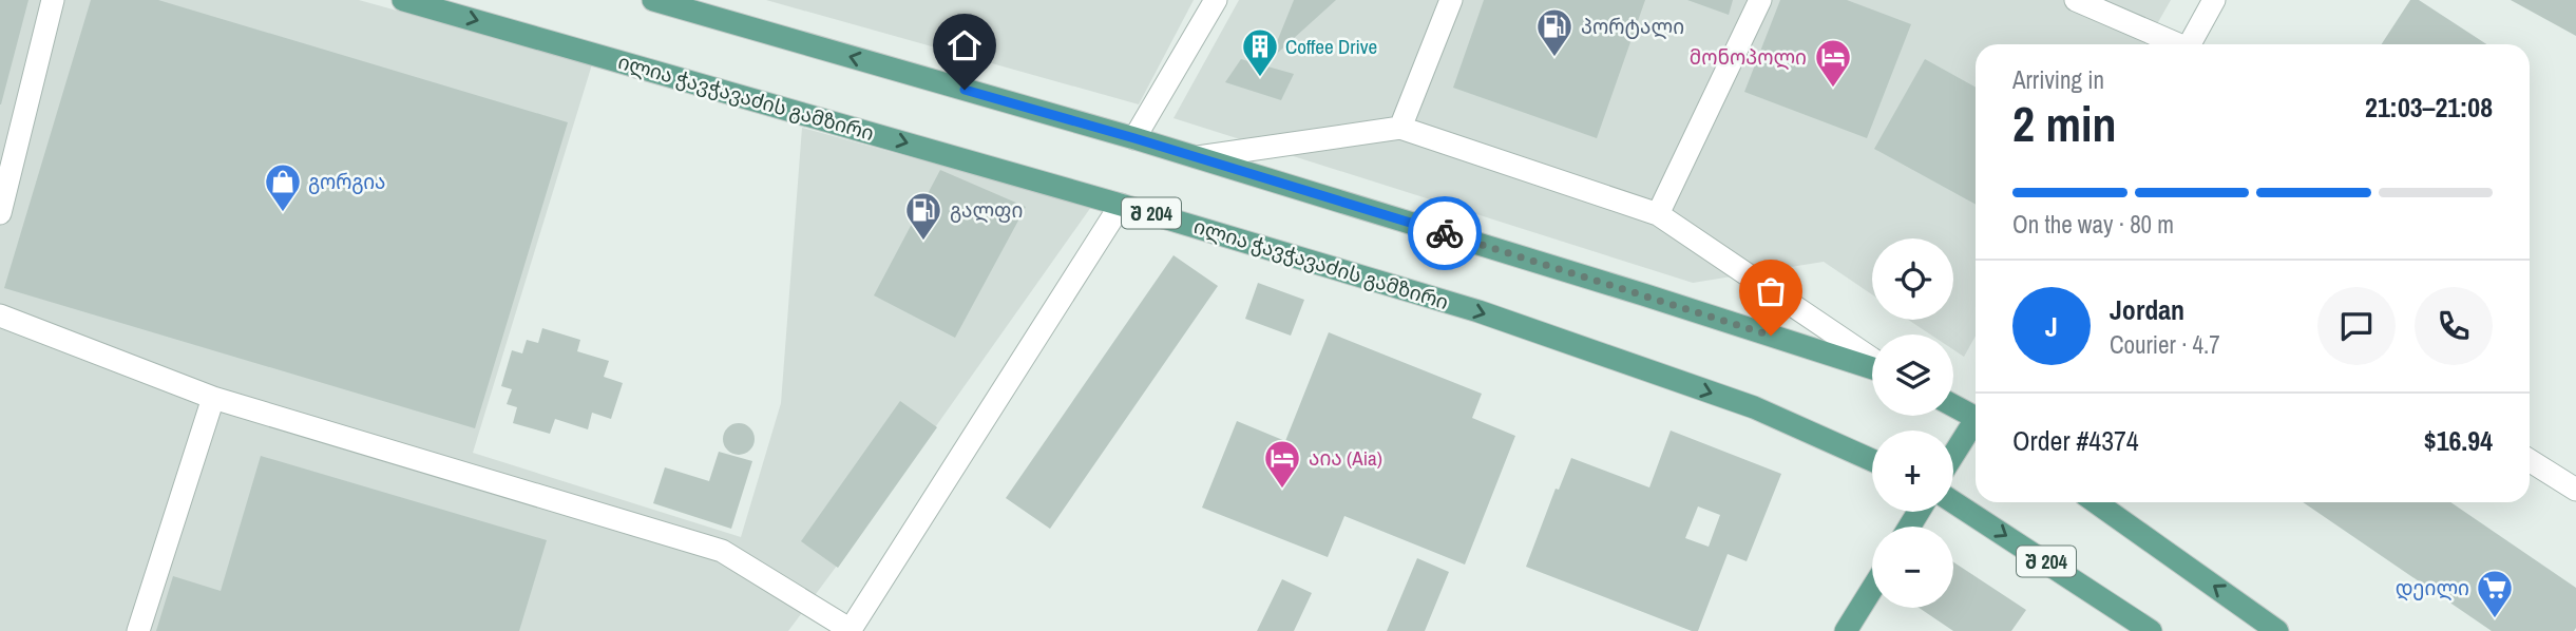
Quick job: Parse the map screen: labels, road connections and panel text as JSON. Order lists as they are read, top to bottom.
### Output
{
  "streets": {
    "main road": ["ილია ჭავჭავაძის გამზირი", "შ 204"]
  },
  "places": {
    "fuel station": ["პორტალი", "გალფი"],
    "building": ["Coffee Drive"],
    "hotel": ["მონოპოლი", "აია (Aia)"],
    "shop": ["გორგია"],
    "supermarket": ["დეილი"]
  },
  "page": {
    "heading": ["2 min", "Arriving in", "21:03–21:08"],
    "panel": [
      "Jordan",
      "Courier · 4.7",
      "Order #4374",
      "$16.94"
    ],
    "bar": "On the way · 80 m",
    "map_buttons": ["+", "−"],
    "round": "J"
  }
}
